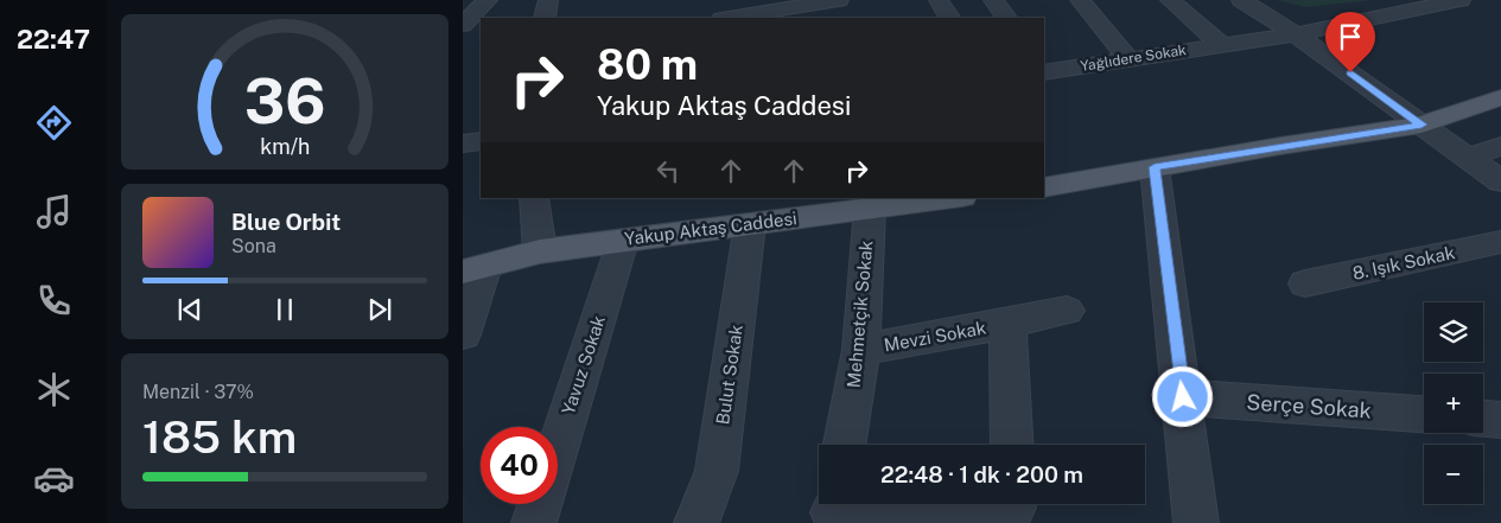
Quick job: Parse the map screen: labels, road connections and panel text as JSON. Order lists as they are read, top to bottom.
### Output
{
  "streets": {
    "main road": ["Yakup Aktaş Caddesi"],
    "street": [
      "Yağlıdere Sokak",
      "8. Işık Sokak",
      "Mehmetçik Sokak",
      "Mevzi Sokak",
      "Yavuz Sokak",
      "Bulut Sokak",
      "Serçe Sokak"
    ]
  },
  "crossings": [
    ["Yakup Aktaş Caddesi", "Mehmetçik Sokak"],
    ["Yakup Aktaş Caddesi", "Yavuz Sokak"],
    ["Yakup Aktaş Caddesi", "Bulut Sokak"],
    ["Mehmetçik Sokak", "Mevzi Sokak"]
  ],
  "page": {
    "tabs": "22:47",
    "turn": ["80 m", "Yakup Aktaş Caddesi"],
    "song": ["Blue Orbit", "Sona"],
    "map_buttons": ["+", "−"],
    "tile": ["Menzil · 37%", "185 km"],
    "limit": "40",
    "trip": "22:48 · 1 dk · 200 m",
    "gauge": ["36", "km/h"]
  }
}
